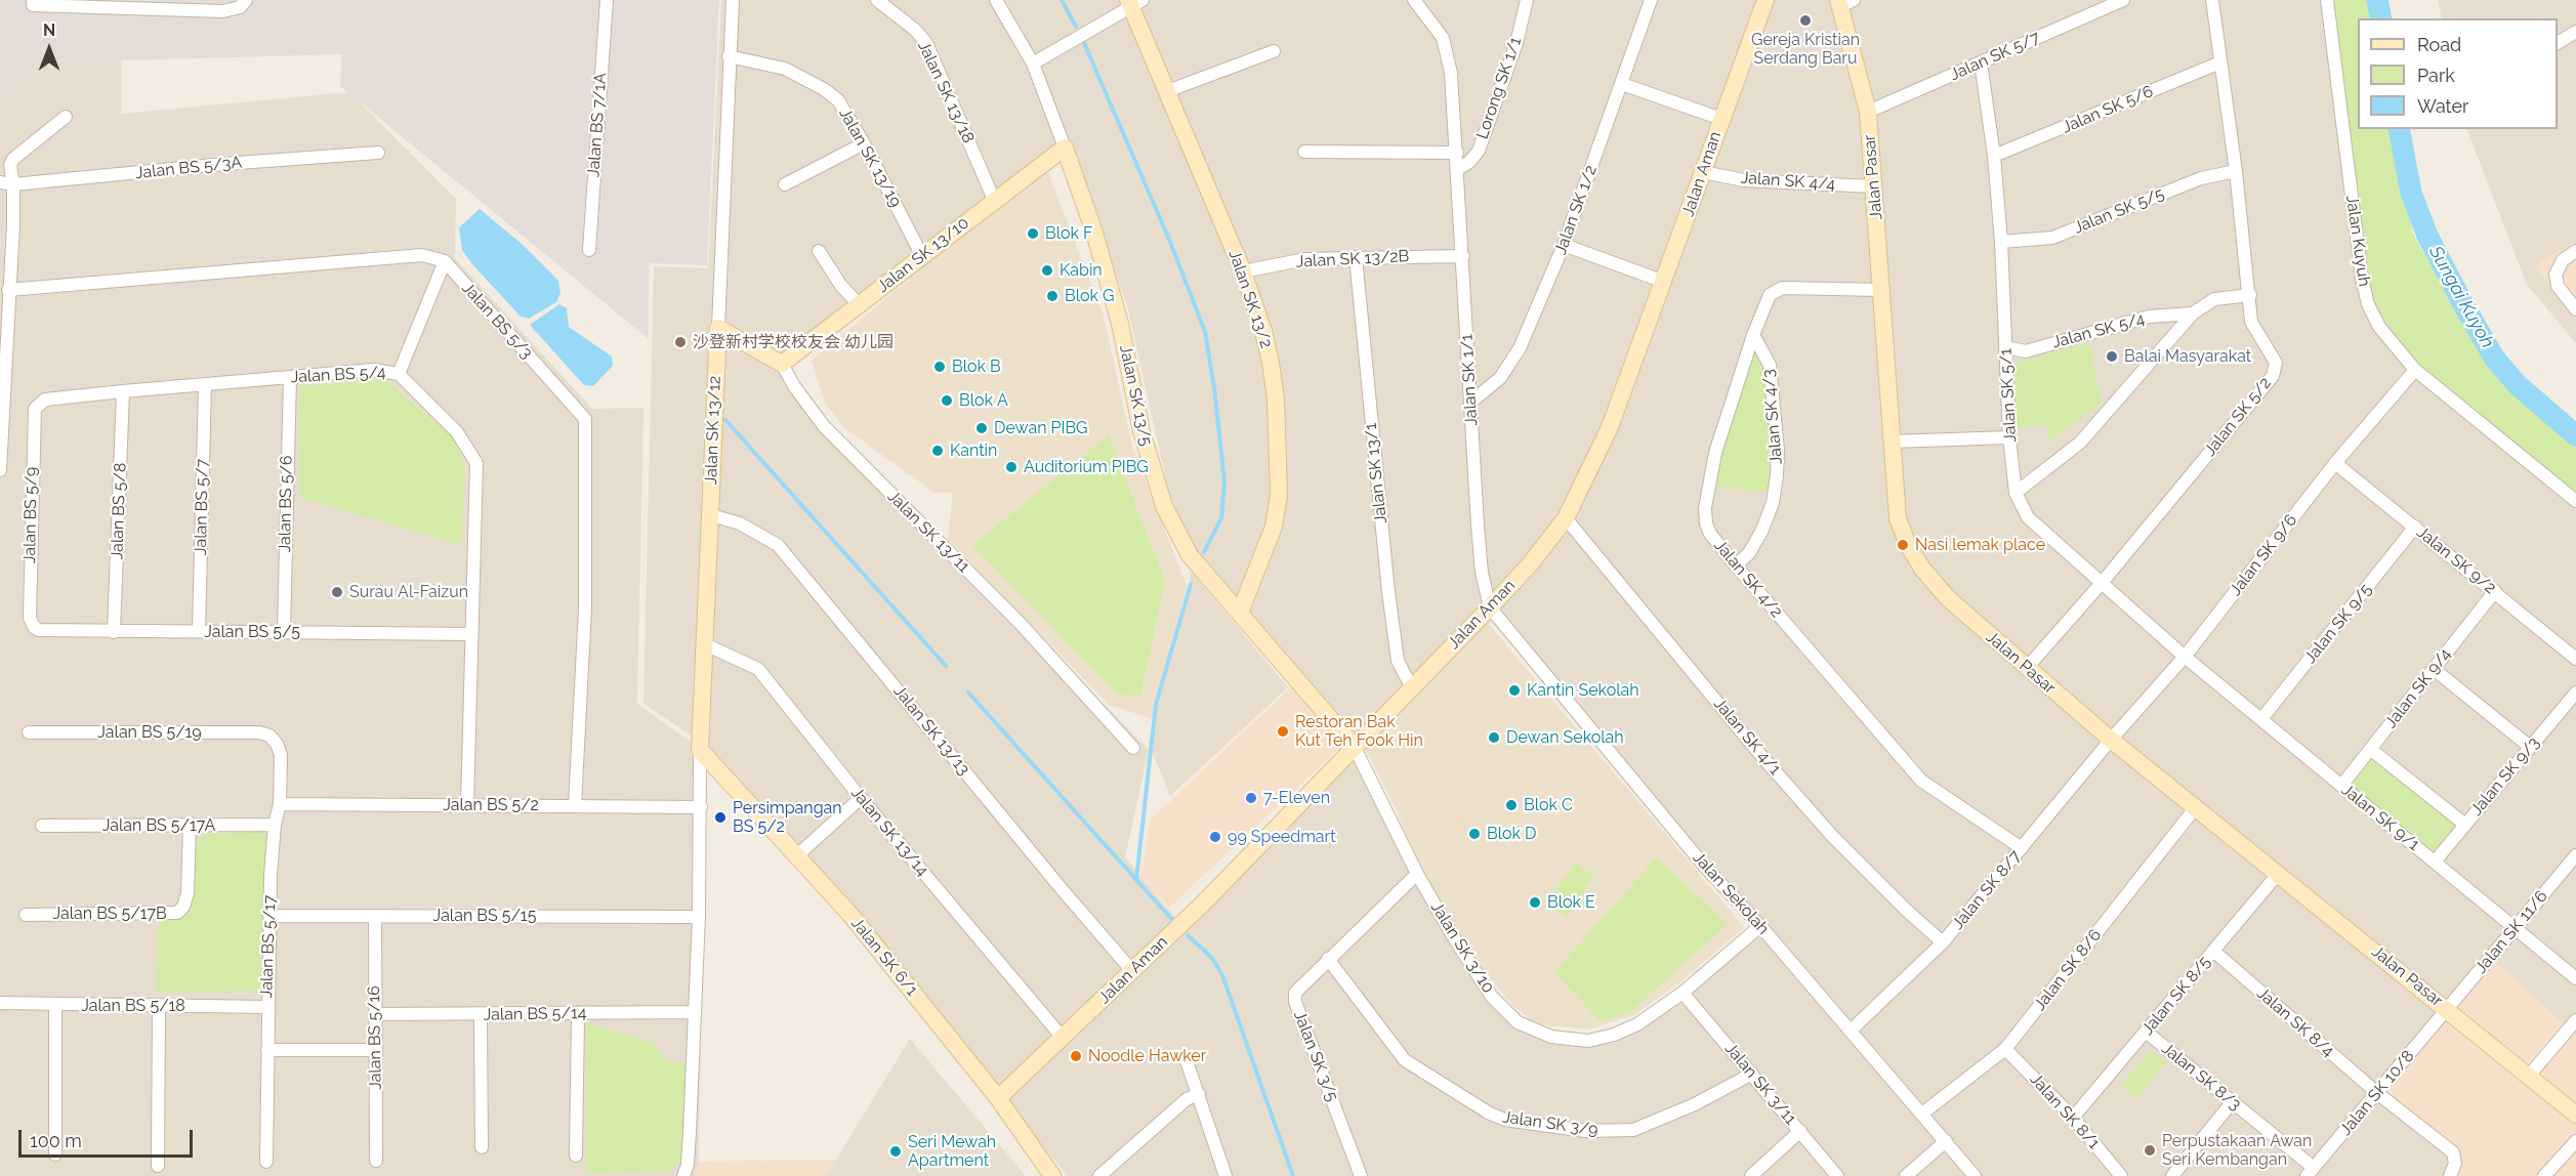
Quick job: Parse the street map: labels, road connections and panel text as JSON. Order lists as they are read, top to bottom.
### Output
{
  "streets": {
    "street": [
      "Jalan SK 5/7",
      "Lorong SK 1/1",
      "Jalan SK 13/18",
      "Jalan SK 5/6",
      "Jalan BS 7/1A",
      "Jalan SK 13/19",
      "Jalan BS 5/3A",
      "Jalan Aman",
      "Jalan Pasar",
      "Jalan SK 4/4",
      "Jalan SK 1/2",
      "Jalan SK 5/5",
      "Jalan Kuyuh",
      "Jalan SK 13/10",
      "Jalan SK 13/2B",
      "Jalan SK 13/2",
      "Jalan BS 5/3",
      "Jalan SK 5/4",
      "Jalan BS 5/4",
      "Jalan SK 1/1",
      "Jalan SK 13/5",
      "Jalan SK 5/1",
      "Jalan SK 4/3",
      "Jalan SK 5/2",
      "Jalan SK 13/12",
      "Jalan SK 13/1",
      "Jalan BS 5/6",
      "Jalan BS 5/7",
      "Jalan BS 5/8",
      "Jalan BS 5/9",
      "Jalan SK 13/11",
      "Jalan SK 9/6",
      "Jalan SK 9/2",
      "Jalan SK 4/2",
      "Jalan SK 9/5",
      "Jalan BS 5/5",
      "Jalan SK 9/4",
      "Jalan SK 13/13",
      "Jalan BS 5/19",
      "Jalan SK 4/1",
      "Jalan SK 9/3",
      "Jalan BS 5/2",
      "Jalan SK 9/1",
      "Jalan BS 5/17A",
      "Jalan SK 13/14",
      "Jalan SK 8/7",
      "Jalan Sekolah",
      "Jalan BS 5/17B",
      "Jalan BS 5/15",
      "Jalan SK 11/6",
      "Jalan BS 5/17",
      "Jalan SK 3/10",
      "Jalan SK 6/1",
      "Jalan SK 8/6",
      "Jalan SK 8/5",
      "Jalan BS 5/18",
      "Jalan BS 5/14",
      "Jalan SK 8/4",
      "Jalan BS 5/16",
      "Jalan SK 3/5",
      "Jalan SK 8/3",
      "Jalan SK 3/11",
      "Jalan SK 10/8",
      "Jalan SK 8/1",
      "Jalan SK 3/9"
    ]
  },
  "crossings": [
    ["Jalan SK 5/7", "Jalan Pasar"],
    ["Jalan SK 5/7", "Jalan SK 5/1"],
    ["Lorong SK 1/1", "Jalan SK 1/1"],
    ["Jalan SK 13/18", "Jalan SK 13/10"],
    ["Jalan SK 5/6", "Jalan SK 5/1"],
    ["Jalan SK 5/6", "Jalan SK 5/2"],
    ["Jalan SK 13/19", "Jalan SK 13/10"],
    ["Jalan SK 13/19", "Jalan SK 13/12"],
    ["Jalan Aman", "Jalan SK 4/4"],
    ["Jalan Aman", "Jalan SK 1/1"],
    ["Jalan Aman", "Jalan SK 13/5"],
    ["Jalan Aman", "Jalan SK 13/1"],
    ["Jalan Aman", "Jalan SK 13/13"],
    ["Jalan Aman", "Jalan SK 4/1"],
    ["Jalan Aman", "Jalan SK 13/14"],
    ["Jalan Aman", "Jalan Sekolah"],
    ["Jalan Aman", "Jalan SK 3/10"],
    ["Jalan Aman", "Jalan SK 6/1"],
    ["Jalan Pasar", "Jalan SK 4/4"],
    ["Jalan Pasar", "Jalan SK 5/2"],
    ["Jalan Pasar", "Jalan SK 9/6"],
    ["Jalan Pasar", "Jalan SK 4/2"],
    ["Jalan Pasar", "Jalan SK 8/7"],
    ["Jalan Pasar", "Jalan SK 11/6"],
    ["Jalan Pasar", "Jalan SK 8/6"],
    ["Jalan Pasar", "Jalan SK 8/5"],
    ["Jalan Pasar", "Jalan SK 10/8"],
    ["Jalan SK 1/2", "Jalan SK 1/1"],
    ["Jalan SK 5/5", "Jalan SK 5/1"],
    ["Jalan SK 5/5", "Jalan SK 5/2"],
    ["Jalan Kuyuh", "Jalan SK 9/6"],
    ["Jalan SK 13/10", "Jalan SK 13/5"],
    ["Jalan SK 13/10", "Jalan SK 13/11"],
    ["Jalan SK 13/2B", "Jalan SK 13/2"],
    ["Jalan SK 13/2B", "Jalan SK 1/1"],
    ["Jalan SK 13/2B", "Jalan SK 13/1"],
    ["Jalan SK 13/2", "Jalan SK 13/5"],
    ["Jalan BS 5/3", "Jalan BS 5/2"],
    ["Jalan SK 5/4", "Jalan SK 5/1"],
    ["Jalan BS 5/4", "Jalan BS 5/6"],
    ["Jalan BS 5/4", "Jalan BS 5/7"],
    ["Jalan BS 5/4", "Jalan BS 5/8"],
    ["Jalan BS 5/4", "Jalan BS 5/9"],
    ["Jalan BS 5/4", "Jalan BS 5/5"],
    ["Jalan BS 5/4", "Jalan BS 5/2"],
    ["Jalan SK 1/1", "Jalan Sekolah"],
    ["Jalan SK 13/5", "Jalan SK 3/10"],
    ["Jalan SK 5/1", "Jalan SK 5/2"],
    ["Jalan SK 5/1", "Jalan SK 9/6"],
    ["Jalan SK 5/1", "Jalan SK 9/1"],
    ["Jalan SK 4/3", "Jalan SK 4/2"],
    ["Jalan SK 13/12", "Jalan SK 13/13"],
    ["Jalan SK 13/12", "Jalan SK 13/14"],
    ["Jalan SK 13/12", "Jalan SK 6/1"],
    ["Jalan BS 5/6", "Jalan BS 5/5"],
    ["Jalan BS 5/7", "Jalan BS 5/5"],
    ["Jalan BS 5/8", "Jalan BS 5/5"],
    ["Jalan BS 5/9", "Jalan BS 5/5"],
    ["Jalan SK 9/6", "Jalan SK 9/2"],
    ["Jalan SK 9/6", "Jalan SK 9/1"],
    ["Jalan SK 9/6", "Jalan SK 8/7"],
    ["Jalan SK 9/2", "Jalan SK 9/5"],
    ["Jalan SK 9/2", "Jalan SK 9/4"],
    ["Jalan SK 4/2", "Jalan SK 8/7"],
    ["Jalan SK 9/5", "Jalan SK 9/1"],
    ["Jalan SK 9/4", "Jalan SK 9/1"],
    ["Jalan BS 5/19", "Jalan BS 5/17"],
    ["Jalan SK 4/1", "Jalan SK 8/7"],
    ["Jalan SK 9/3", "Jalan SK 9/1"],
    ["Jalan BS 5/2", "Jalan BS 5/17"],
    ["Jalan SK 9/1", "Jalan SK 11/6"],
    ["Jalan BS 5/17A", "Jalan BS 5/17B"],
    ["Jalan BS 5/17A", "Jalan BS 5/17"],
    ["Jalan SK 8/7", "Jalan Sekolah"],
    ["Jalan Sekolah", "Jalan SK 3/10"],
    ["Jalan Sekolah", "Jalan SK 8/6"],
    ["Jalan BS 5/15", "Jalan BS 5/17"],
    ["Jalan BS 5/15", "Jalan BS 5/16"],
    ["Jalan SK 11/6", "Jalan SK 10/8"],
    ["Jalan BS 5/17", "Jalan BS 5/18"],
    ["Jalan SK 3/10", "Jalan SK 3/5"],
    ["Jalan SK 3/10", "Jalan SK 3/11"],
    ["Jalan SK 8/6", "Jalan SK 8/1"],
    ["Jalan SK 8/5", "Jalan SK 8/4"],
    ["Jalan SK 8/5", "Jalan SK 8/3"],
    ["Jalan SK 8/5", "Jalan SK 8/1"],
    ["Jalan BS 5/14", "Jalan BS 5/16"],
    ["Jalan SK 8/4", "Jalan SK 10/8"],
    ["Jalan SK 3/5", "Jalan SK 3/9"],
    ["Jalan SK 8/3", "Jalan SK 10/8"],
    ["Jalan SK 3/11", "Jalan SK 3/9"]
  ],
  "water": ["Sungai Kuyoh"],
  "places": [
    "Gereja Kristian Serdang Baru",
    "Blok F",
    "Kabin",
    "Blok G",
    "沙登新村学校校友会 幼儿园",
    "Balai Masyarakat",
    "Blok B",
    "Blok A",
    "Dewan PIBG",
    "Kantin",
    "Auditorium PIBG",
    "Nasi lemak place",
    "Surau Al-Faizun",
    "Kantin Sekolah",
    "Restoran Bak Kut Teh Fook Hin",
    "Dewan Sekolah",
    "7-Eleven",
    "Blok C",
    "Persimpangan BS 5/2",
    "Blok D",
    "99 Speedmart",
    "Blok E",
    "Noodle Hawker",
    "Perpustakaan Awan Seri Kembangan",
    "Seri Mewah Apartment"
  ],
  "legend": ["Road", "Park", "Water"],
  "scale_bar": "100 m",
  "north": "top"
}
